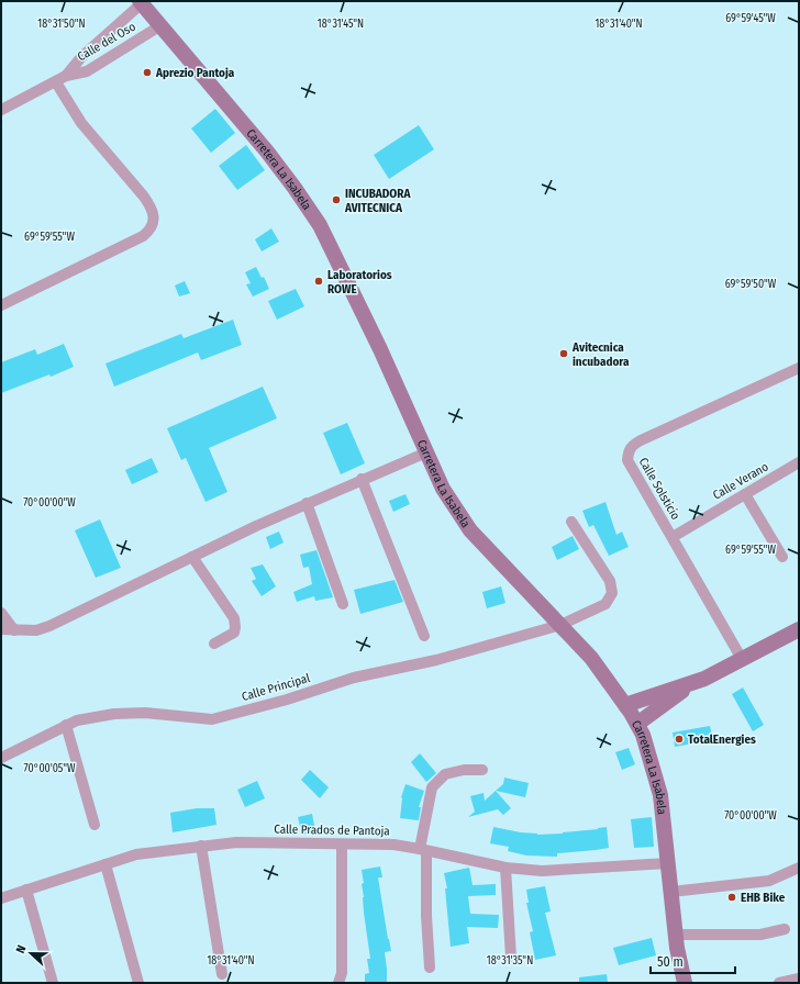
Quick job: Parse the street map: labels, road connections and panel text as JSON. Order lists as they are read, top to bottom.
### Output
{
  "streets": {
    "main road": ["Carretera La Isabela"],
    "street": [
      "Calle del Oso",
      "Calle Verano",
      "Calle Solsticio",
      "Calle Principal",
      "Calle Prados de Pantoja"
    ]
  },
  "crossings": [
    ["Calle del Oso", "Carretera La Isabela"],
    ["Carretera La Isabela", "Calle Principal"],
    ["Carretera La Isabela", "Calle Prados de Pantoja"],
    ["Calle Verano", "Calle Solsticio"]
  ],
  "places": [
    "Aprezio Pantoja",
    "INCUBADORA AVITECNICA",
    "Laboratorios ROWE",
    "Avitecnica incubadora",
    "TotalEnergies",
    "EHB Bike"
  ],
  "scale_bar": "50 m",
  "north": "left",
  "coordinates": [
    "69°59'45\"W",
    "18°31'50\"N",
    "18°31'45\"N",
    "18°31'40\"N",
    "69°59'55\"W",
    "69°59'50\"W",
    "70°00'00\"W",
    "70°00'05\"W",
    "18°31'35\"N"
  ]
}
